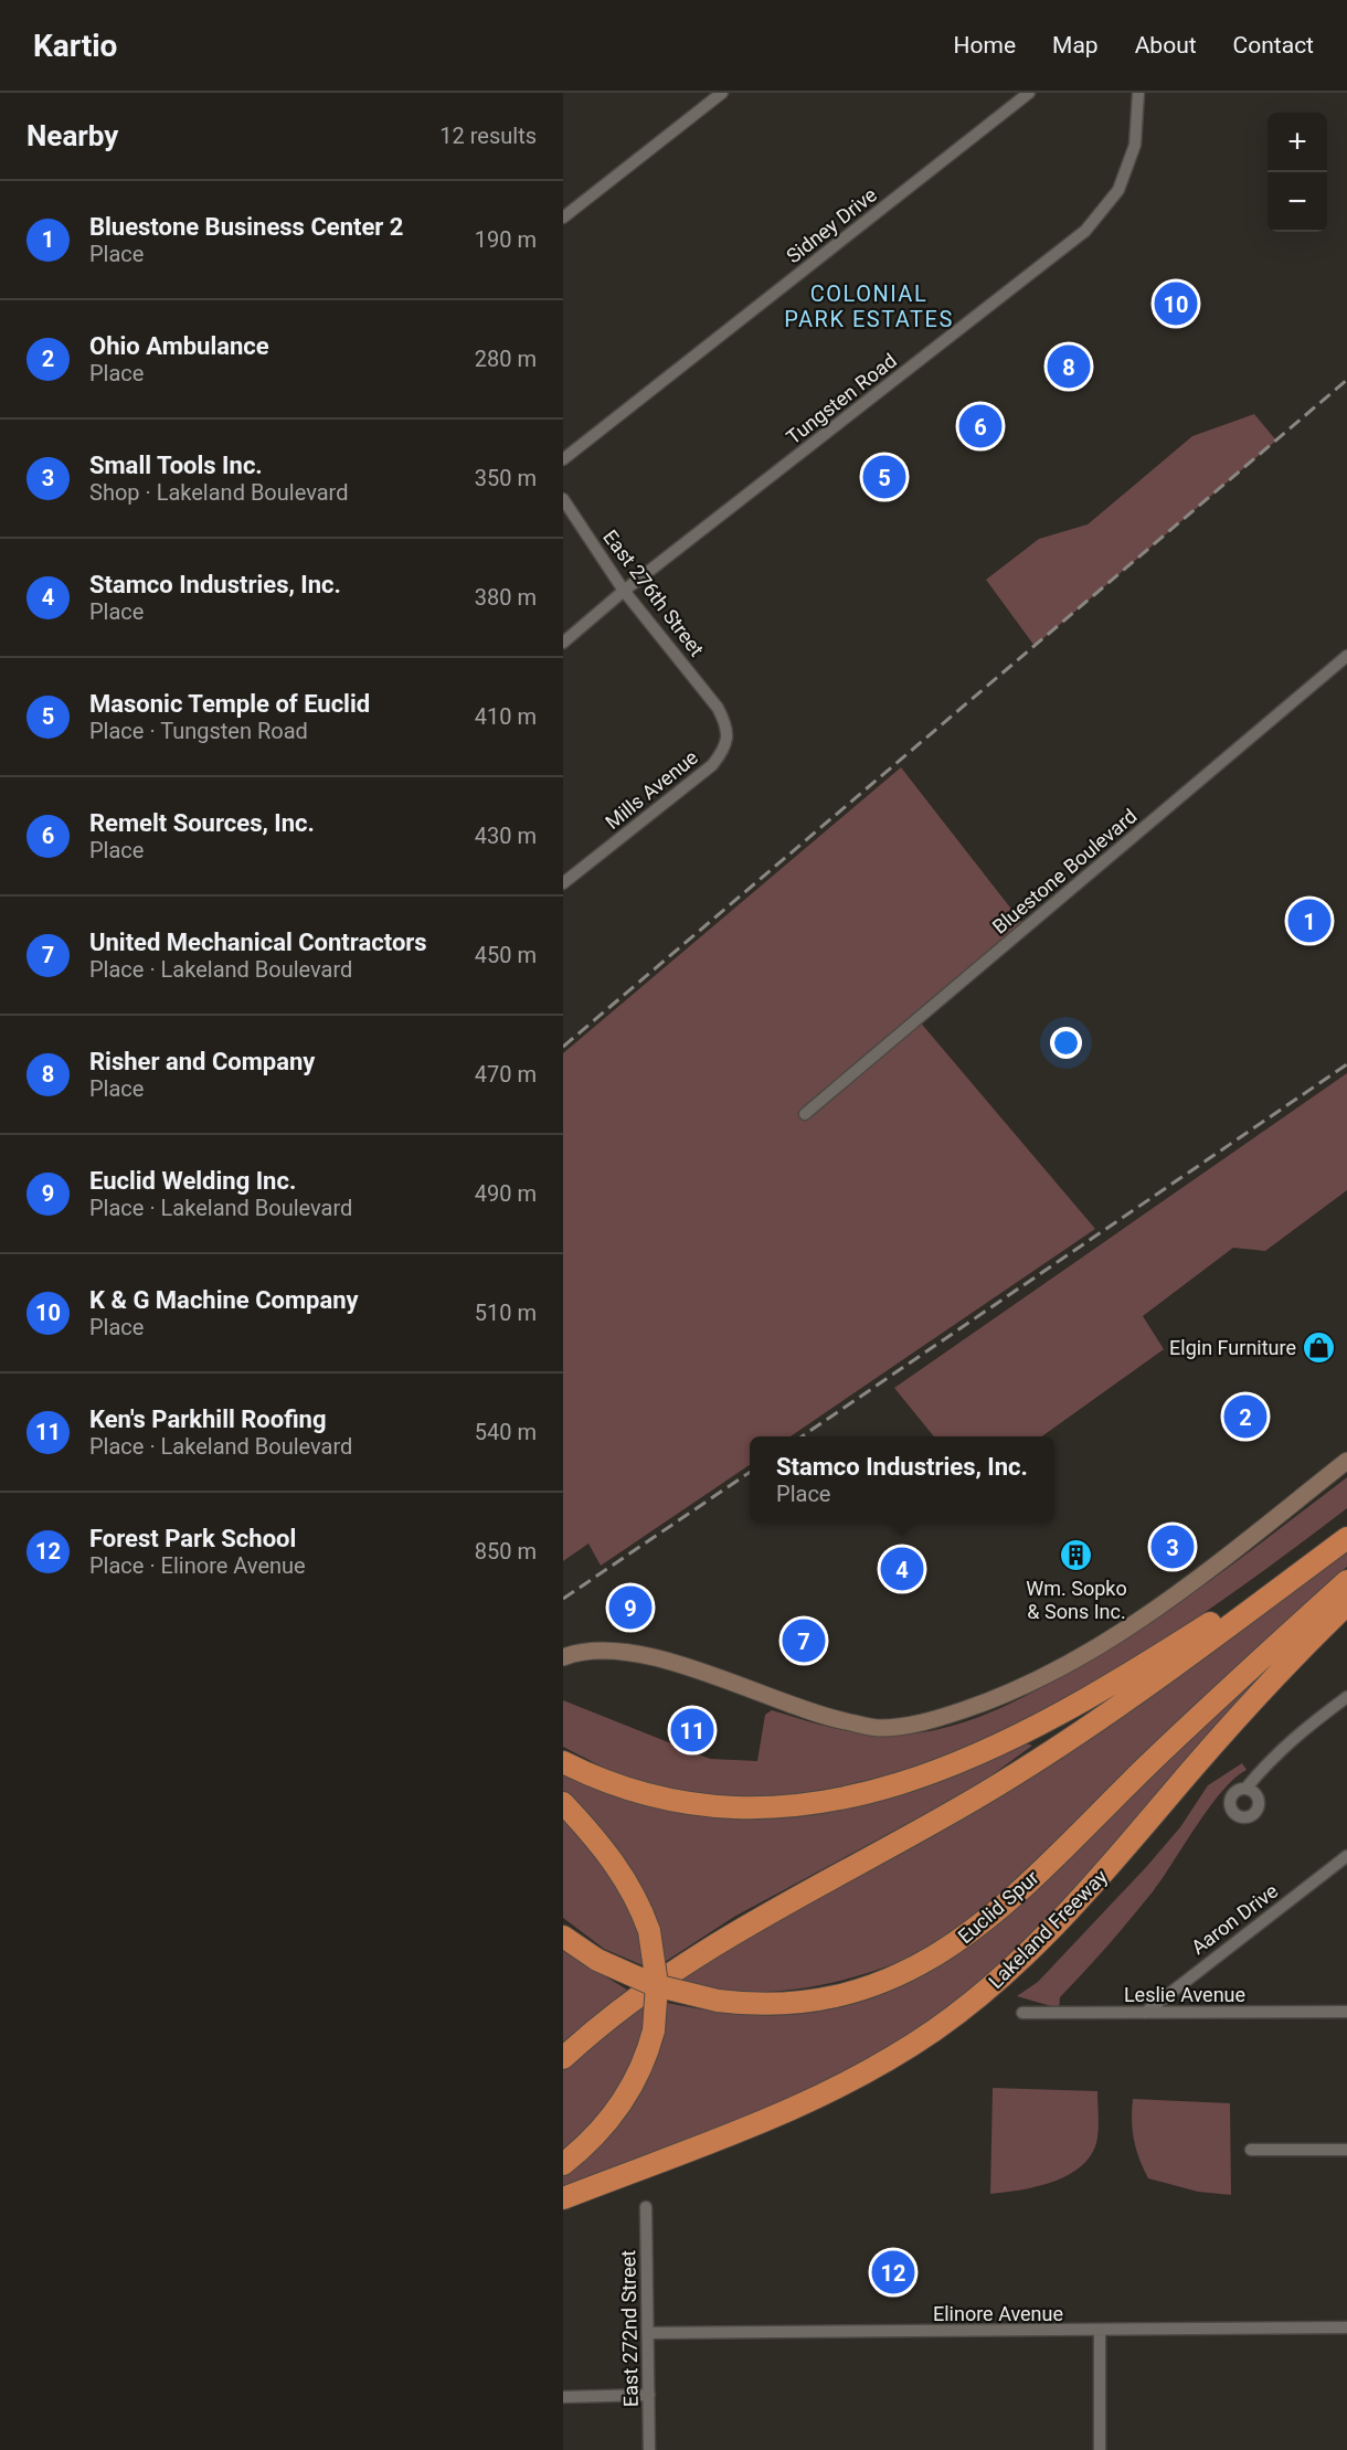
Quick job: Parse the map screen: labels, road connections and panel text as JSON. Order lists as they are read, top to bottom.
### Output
{
  "streets": {
    "highway": ["Euclid Spur", "Lakeland Freeway"],
    "street": [
      "Sidney Drive",
      "Tungsten Road",
      "East 276th Street",
      "Mills Avenue",
      "Bluestone Boulevard",
      "Aaron Drive",
      "Leslie Avenue",
      "Elinore Avenue",
      "East 272nd Street"
    ]
  },
  "crossings": [
    ["Tungsten Road", "East 276th Street"],
    ["East 276th Street", "Mills Avenue"],
    ["Aaron Drive", "Leslie Avenue"],
    ["Elinore Avenue", "East 272nd Street"]
  ],
  "districts": ["COLONIAL PARK ESTATES"],
  "places": {
    "shop": ["Elgin Furniture"],
    "building": ["Wm. Sopko & Sons Inc."]
  },
  "page": {
    "header": "Kartio",
    "nav": [
      "Home",
      "Map",
      "About",
      "Contact"
    ],
    "heading": ["Nearby", "12 results"],
    "map_buttons": ["+", "−"],
    "list": [
      {
        "mark": "1",
        "name": "Bluestone Business Center 2",
        "note": "Place",
        "value": "190 m"
      },
      {
        "mark": "2",
        "name": "Ohio Ambulance",
        "note": "Place",
        "value": "280 m"
      },
      {
        "mark": "3",
        "name": "Small Tools Inc.",
        "note": "Shop · Lakeland Boulevard",
        "value": "350 m"
      },
      {
        "mark": "4",
        "name": "Stamco Industries, Inc.",
        "note": "Place",
        "value": "380 m"
      },
      {
        "mark": "5",
        "name": "Masonic Temple of Euclid",
        "note": "Place · Tungsten Road",
        "value": "410 m"
      },
      {
        "mark": "6",
        "name": "Remelt Sources, Inc.",
        "note": "Place",
        "value": "430 m"
      },
      {
        "mark": "7",
        "name": "United Mechanical Contractors",
        "note": "Place · Lakeland Boulevard",
        "value": "450 m"
      },
      {
        "mark": "8",
        "name": "Risher and Company",
        "note": "Place",
        "value": "470 m"
      },
      {
        "mark": "9",
        "name": "Euclid Welding Inc.",
        "note": "Place · Lakeland Boulevard",
        "value": "490 m"
      },
      {
        "mark": "10",
        "name": "K & G Machine Company",
        "note": "Place",
        "value": "510 m"
      },
      {
        "mark": "11",
        "name": "Ken's Parkhill Roofing",
        "note": "Place · Lakeland Boulevard",
        "value": "540 m"
      },
      {
        "mark": "12",
        "name": "Forest Park School",
        "note": "Place · Elinore Avenue",
        "value": "850 m"
      }
    ],
    "pins": [
      "10",
      "8",
      "6",
      "5",
      "1",
      "2",
      "3",
      "4",
      "9",
      "7",
      "11",
      "12"
    ],
    "popup": ["Stamco Industries, Inc.", "Place"]
  }
}
